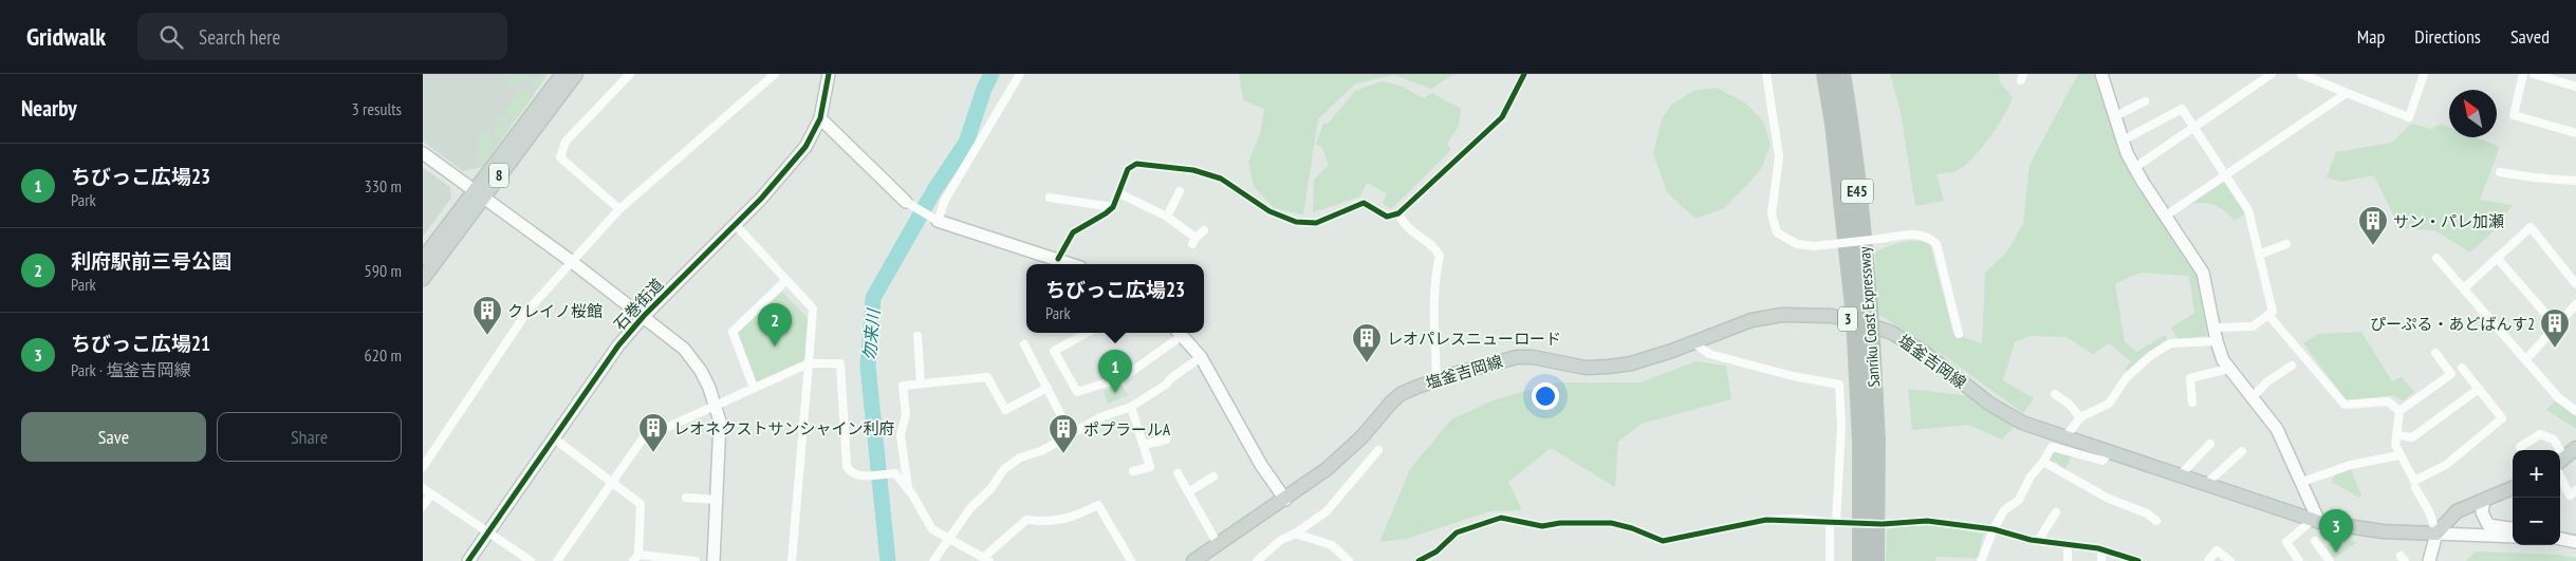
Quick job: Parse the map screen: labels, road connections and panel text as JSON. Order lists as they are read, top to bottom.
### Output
{
  "streets": {
    "highway": ["E45", "Sanriku Coast Expressway"],
    "main road": ["8", "3", "塩釜吉岡線"],
    "street": ["石巻街道"]
  },
  "water": ["勿来川"],
  "places": {
    "building": [
      "サン・パレ加瀬",
      "クレイノ桜館",
      "ぴーぷる・あどばんす2",
      "レオパレスニューロード",
      "レオネクストサンシャイン利府",
      "ポプラールA"
    ]
  },
  "north": "top left",
  "page": {
    "header": "Gridwalk",
    "search": "Search here",
    "nav": ["Map", "Directions", "Saved"],
    "heading": ["Nearby", "3 results"],
    "list": [
      {
        "mark": "1",
        "name": "ちびっこ広場23",
        "note": "Park",
        "value": "330 m"
      },
      {
        "mark": "2",
        "name": "利府駅前三号公園",
        "note": "Park",
        "value": "590 m"
      },
      {
        "mark": "3",
        "name": "ちびっこ広場21",
        "note": "Park · 塩釜吉岡線",
        "value": "620 m"
      }
    ],
    "popup": ["ちびっこ広場23", "Park"],
    "pins": ["2", "1", "3"],
    "buttons": ["Save", "Share"],
    "map_buttons": ["+", "−"]
  }
}
